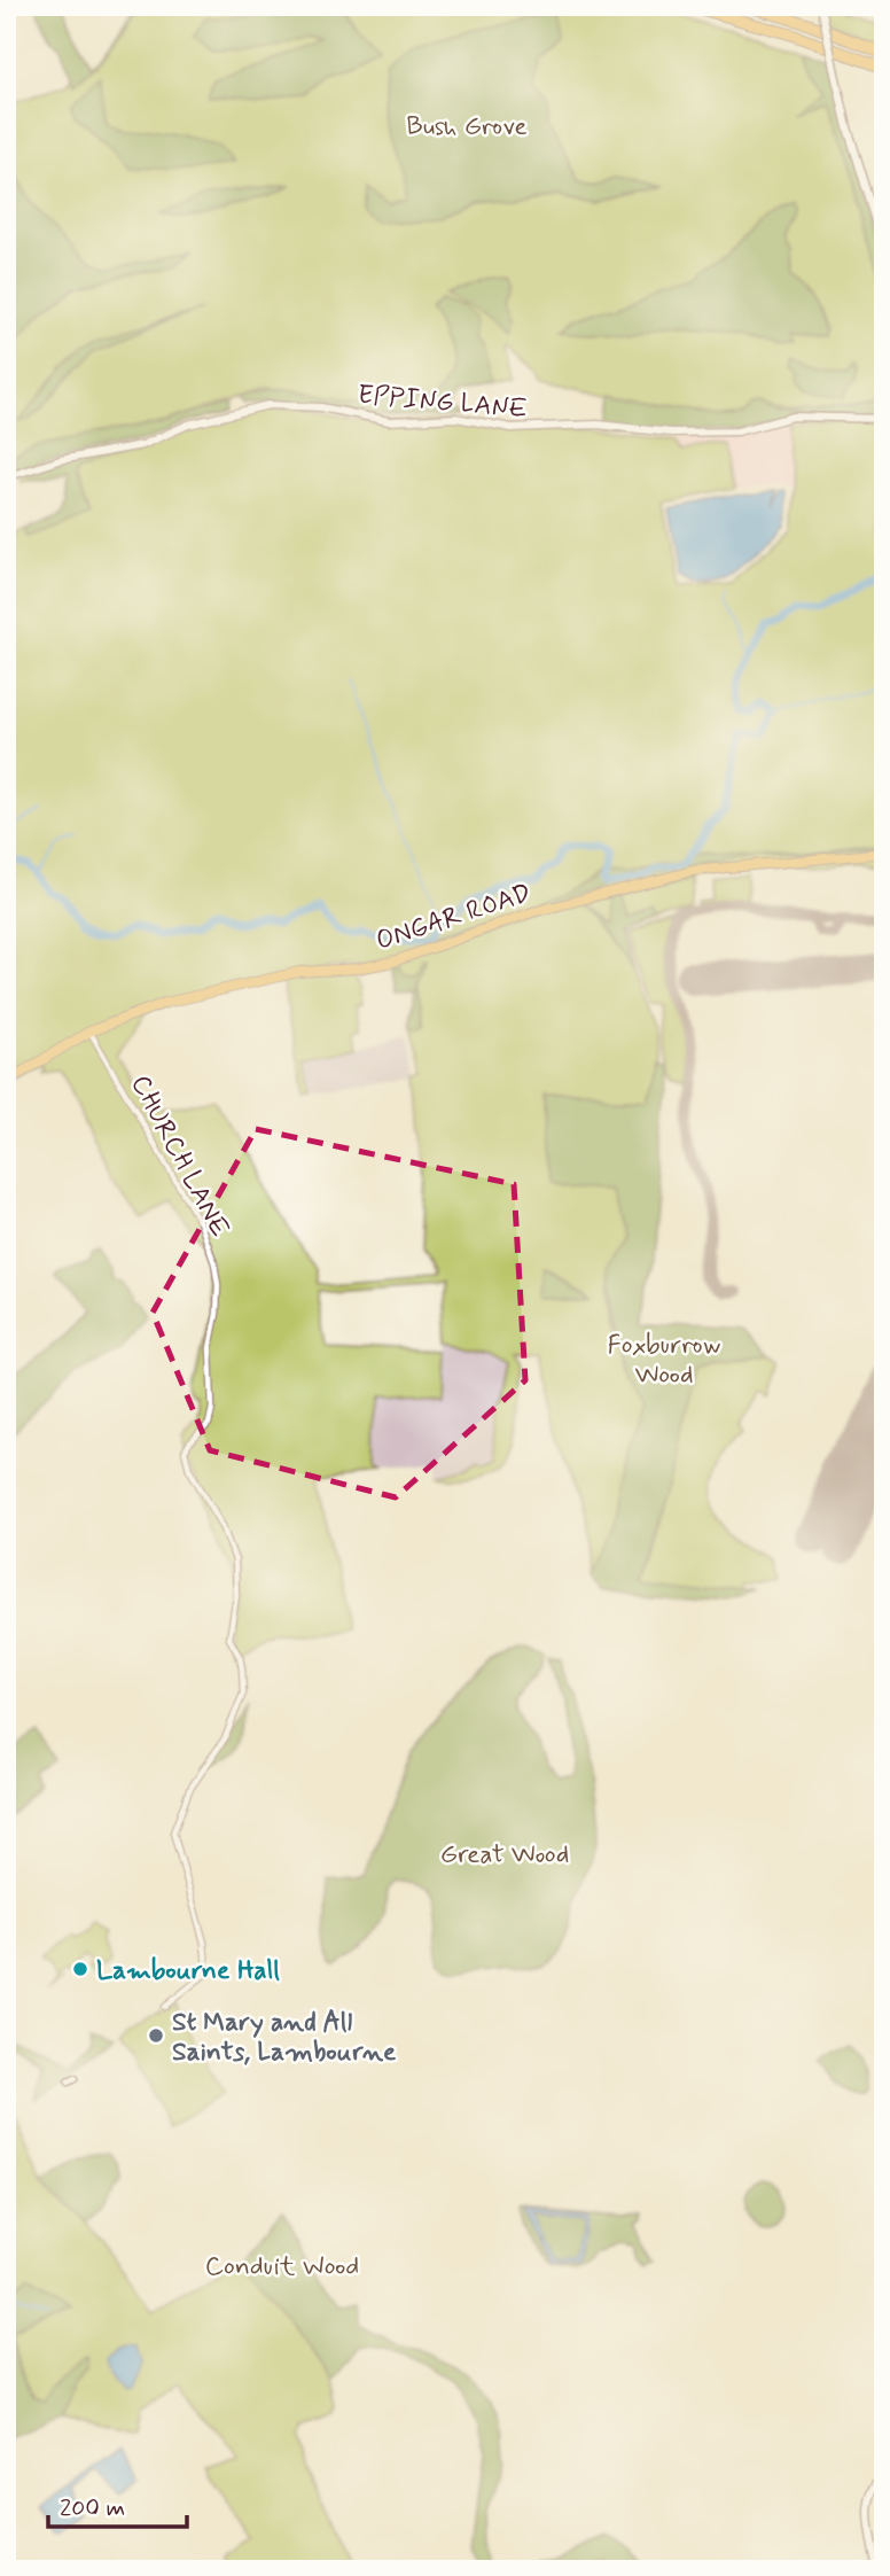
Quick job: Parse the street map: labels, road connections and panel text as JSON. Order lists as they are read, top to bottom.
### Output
{
  "streets": {
    "main road": ["ONGAR ROAD"],
    "street": ["EPPING LANE", "CHURCH LANE"]
  },
  "crossings": [
    ["ONGAR ROAD", "CHURCH LANE"]
  ],
  "parks": [
    "Bush Grove",
    "Foxburrow Wood",
    "Great Wood",
    "Conduit Wood"
  ],
  "places": ["Lambourne Hall", "St Mary and All Saints, Lambourne"],
  "scale_bar": "200 m"
}
